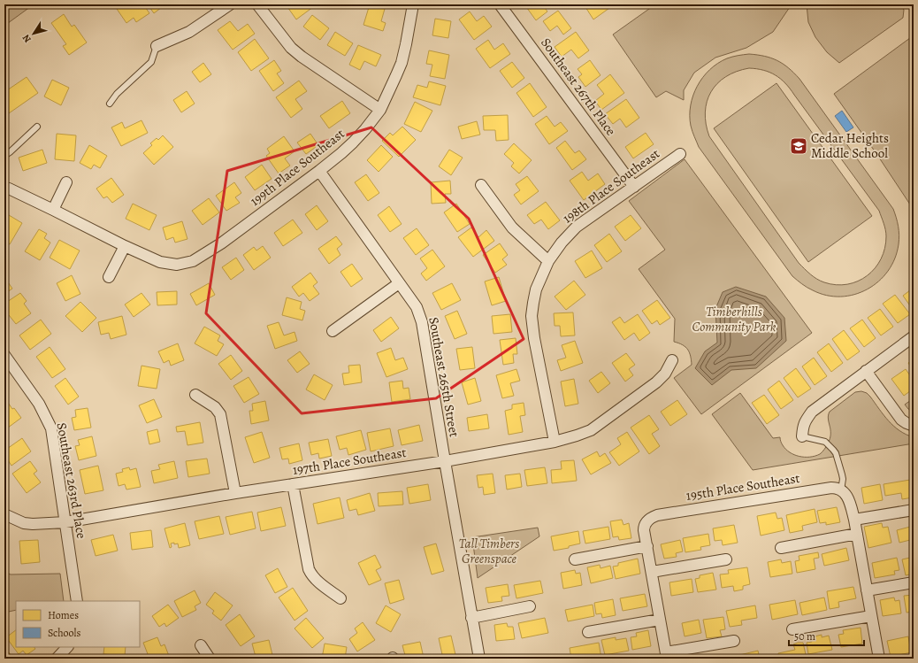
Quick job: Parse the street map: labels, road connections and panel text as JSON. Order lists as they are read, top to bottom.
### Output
{
  "streets": {
    "street": [
      "Southeast 267th Place",
      "199th Place Southeast",
      "198th Place Southeast",
      "Southeast 265th Street",
      "197th Place Southeast",
      "Southeast 263rd Place",
      "195th Place Southeast"
    ]
  },
  "crossings": [
    ["Southeast 267th Place", "198th Place Southeast"],
    ["199th Place Southeast", "Southeast 265th Street"],
    ["198th Place Southeast", "197th Place Southeast"],
    ["Southeast 265th Street", "197th Place Southeast"],
    ["197th Place Southeast", "Southeast 263rd Place"]
  ],
  "parks": ["Timberhills Community Park", "Tall Timbers Greenspace"],
  "places": {
    "school or university": ["Cedar Heights Middle School"]
  },
  "legend": ["Homes", "Schools"],
  "scale_bar": "50 m",
  "north": "bottom left"
}
